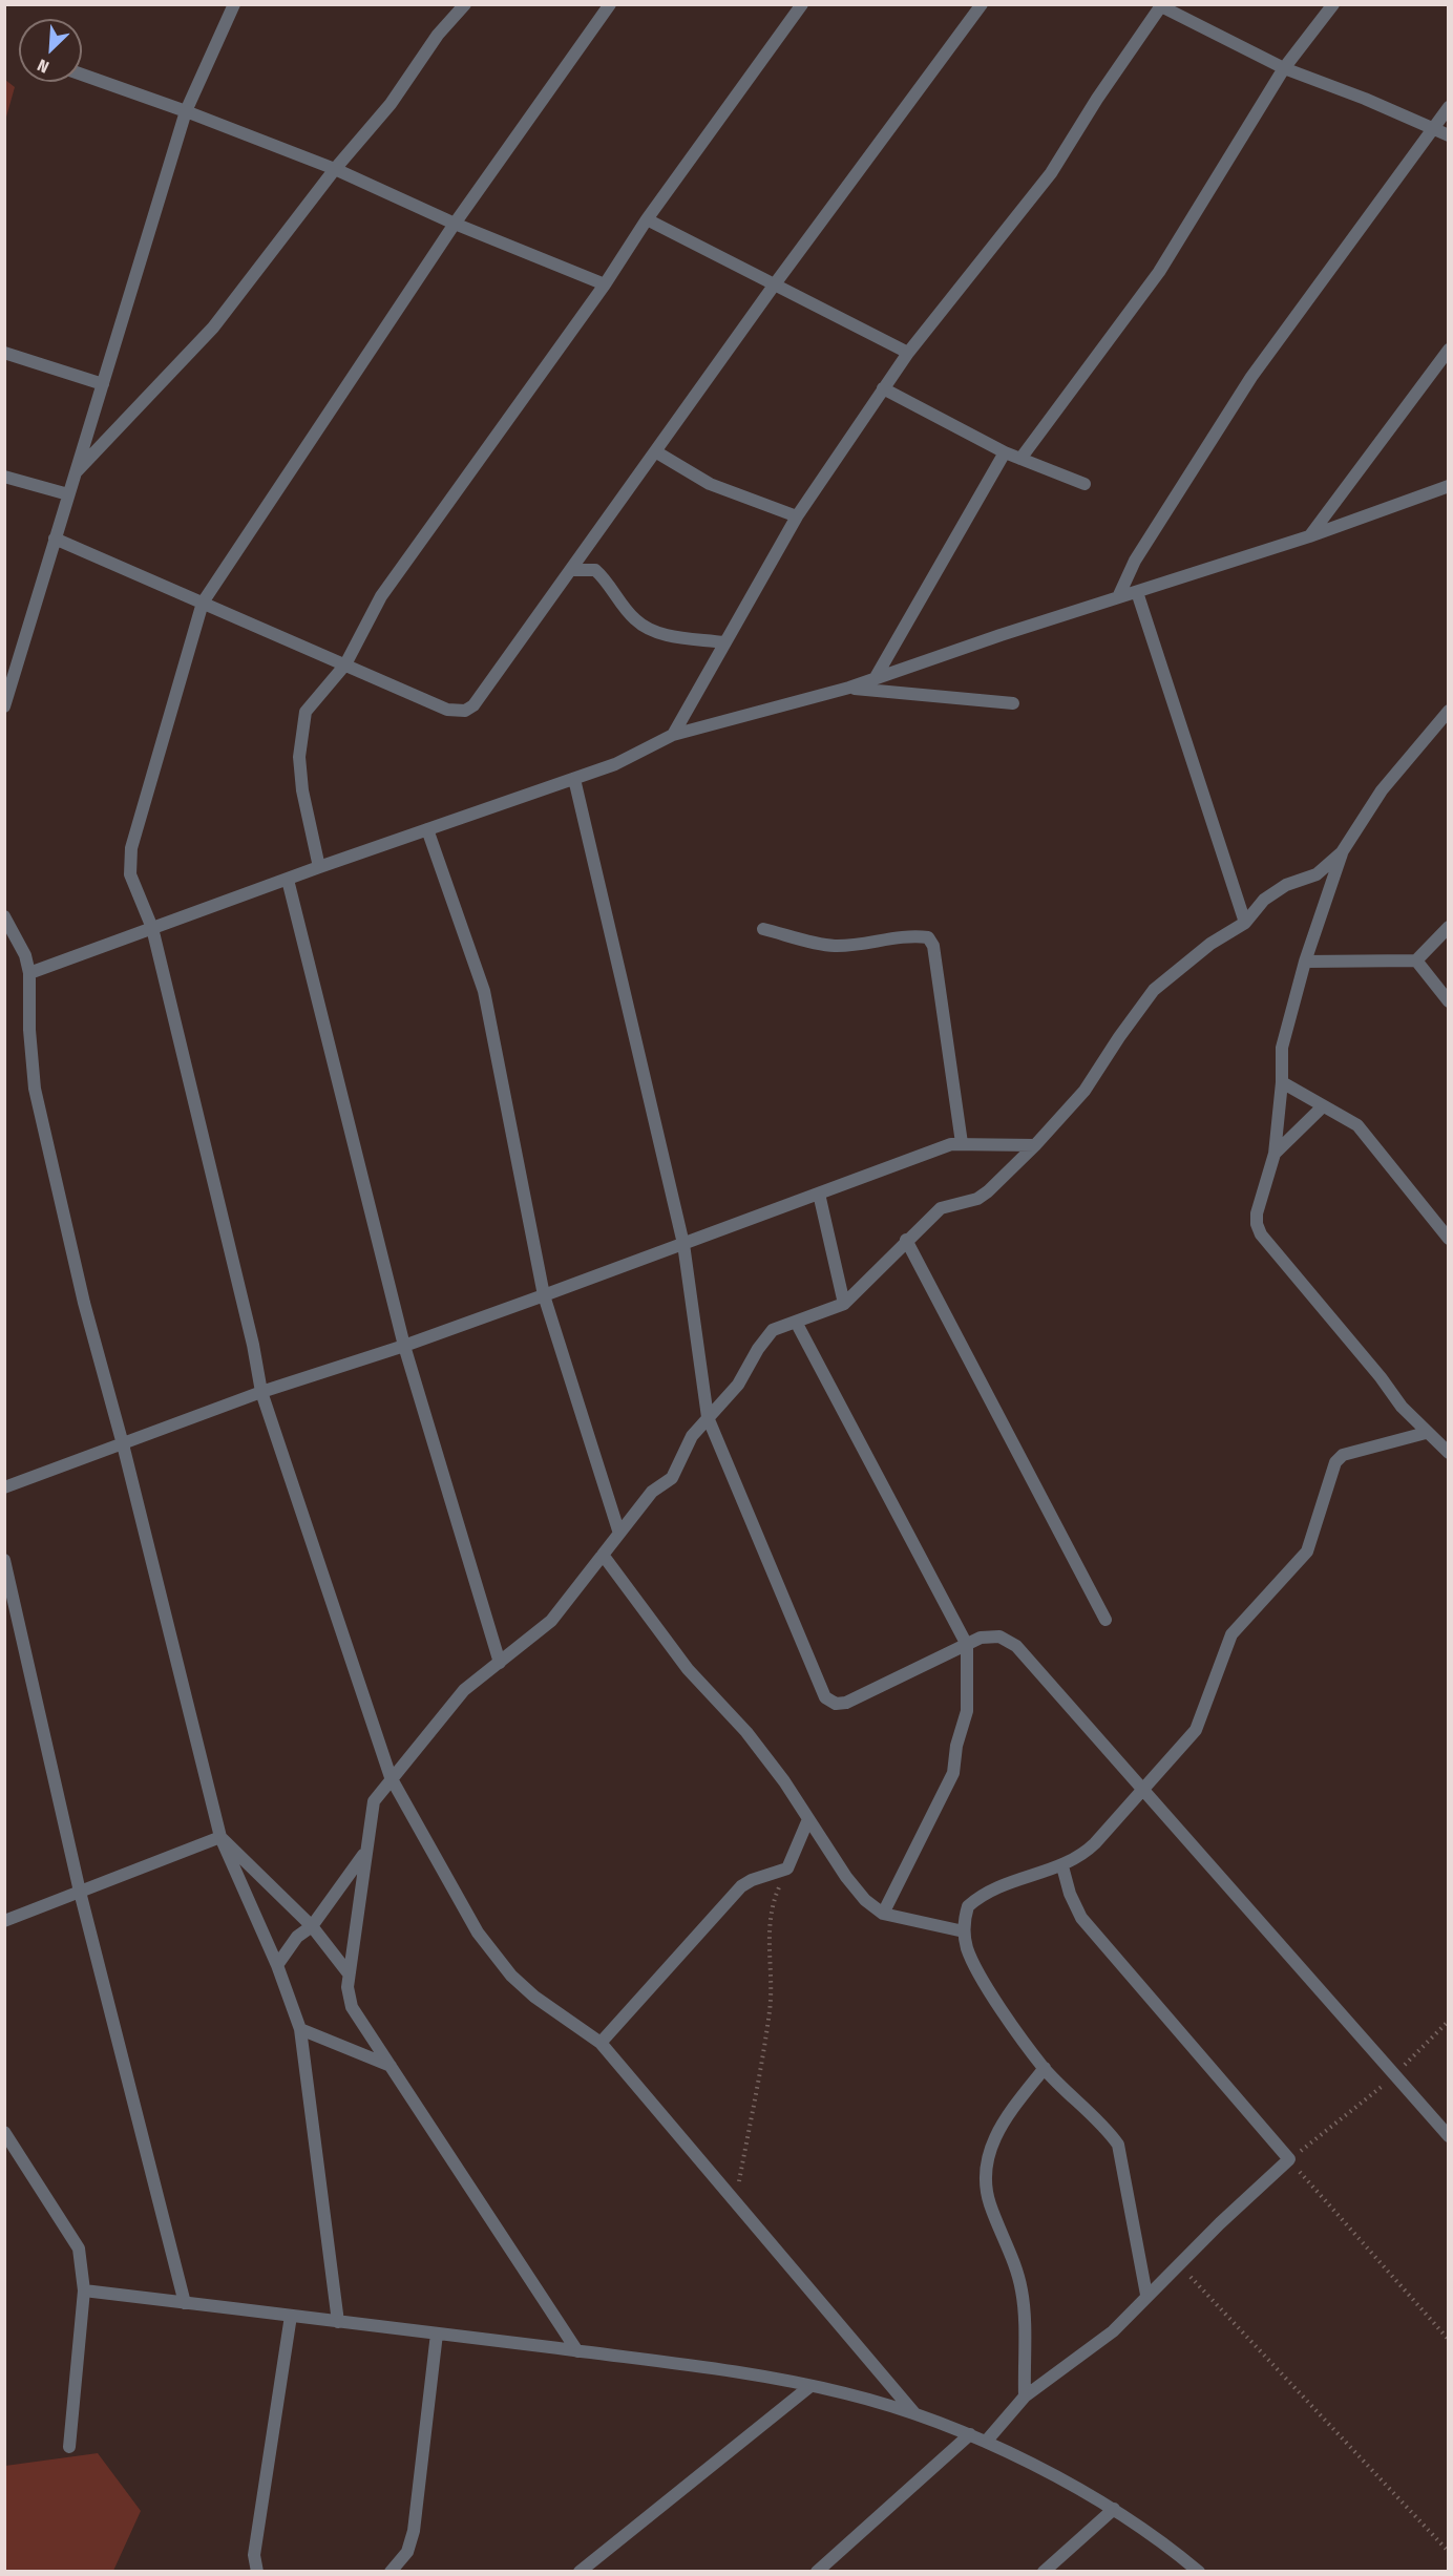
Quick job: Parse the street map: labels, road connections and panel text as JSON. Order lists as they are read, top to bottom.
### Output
{
  "north": "bottom left"
}
